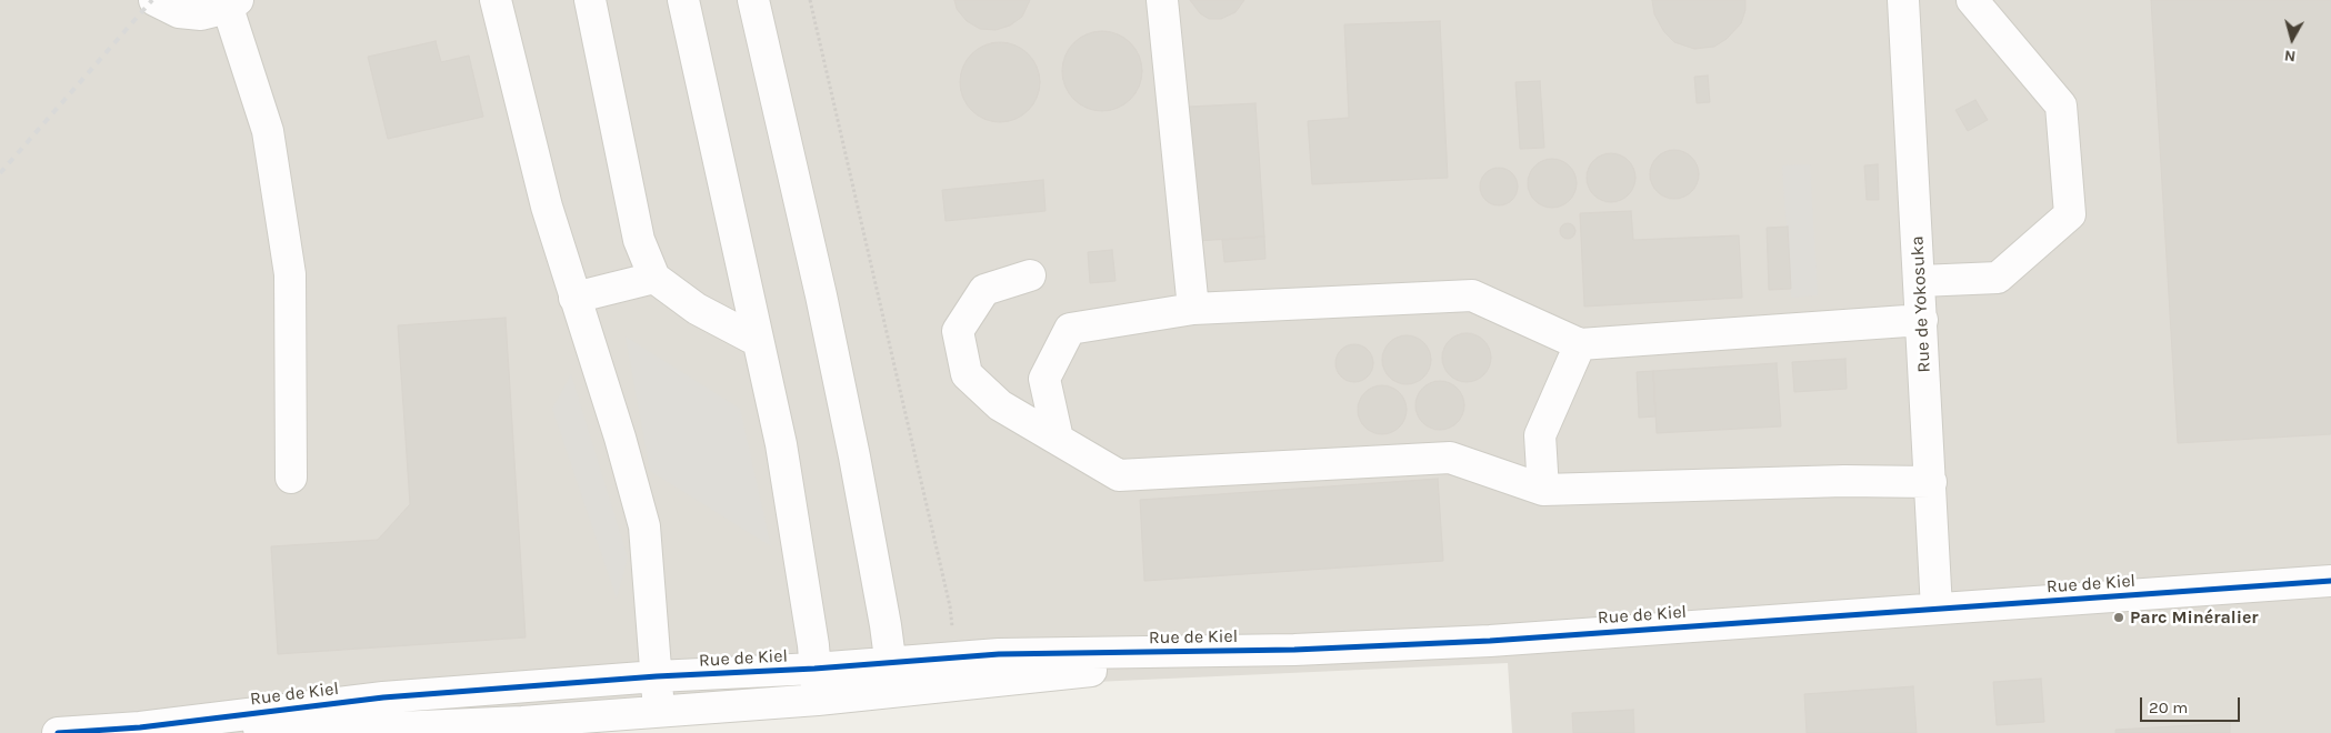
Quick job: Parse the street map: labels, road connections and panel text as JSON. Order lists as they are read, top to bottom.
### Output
{
  "streets": {
    "street": ["Rue de Yokosuka", "Rue de Kiel"]
  },
  "crossings": [
    ["Rue de Yokosuka", "Rue de Kiel"]
  ],
  "places": ["Parc Minéralier"],
  "scale_bar": "20 m",
  "north": "bottom"
}
